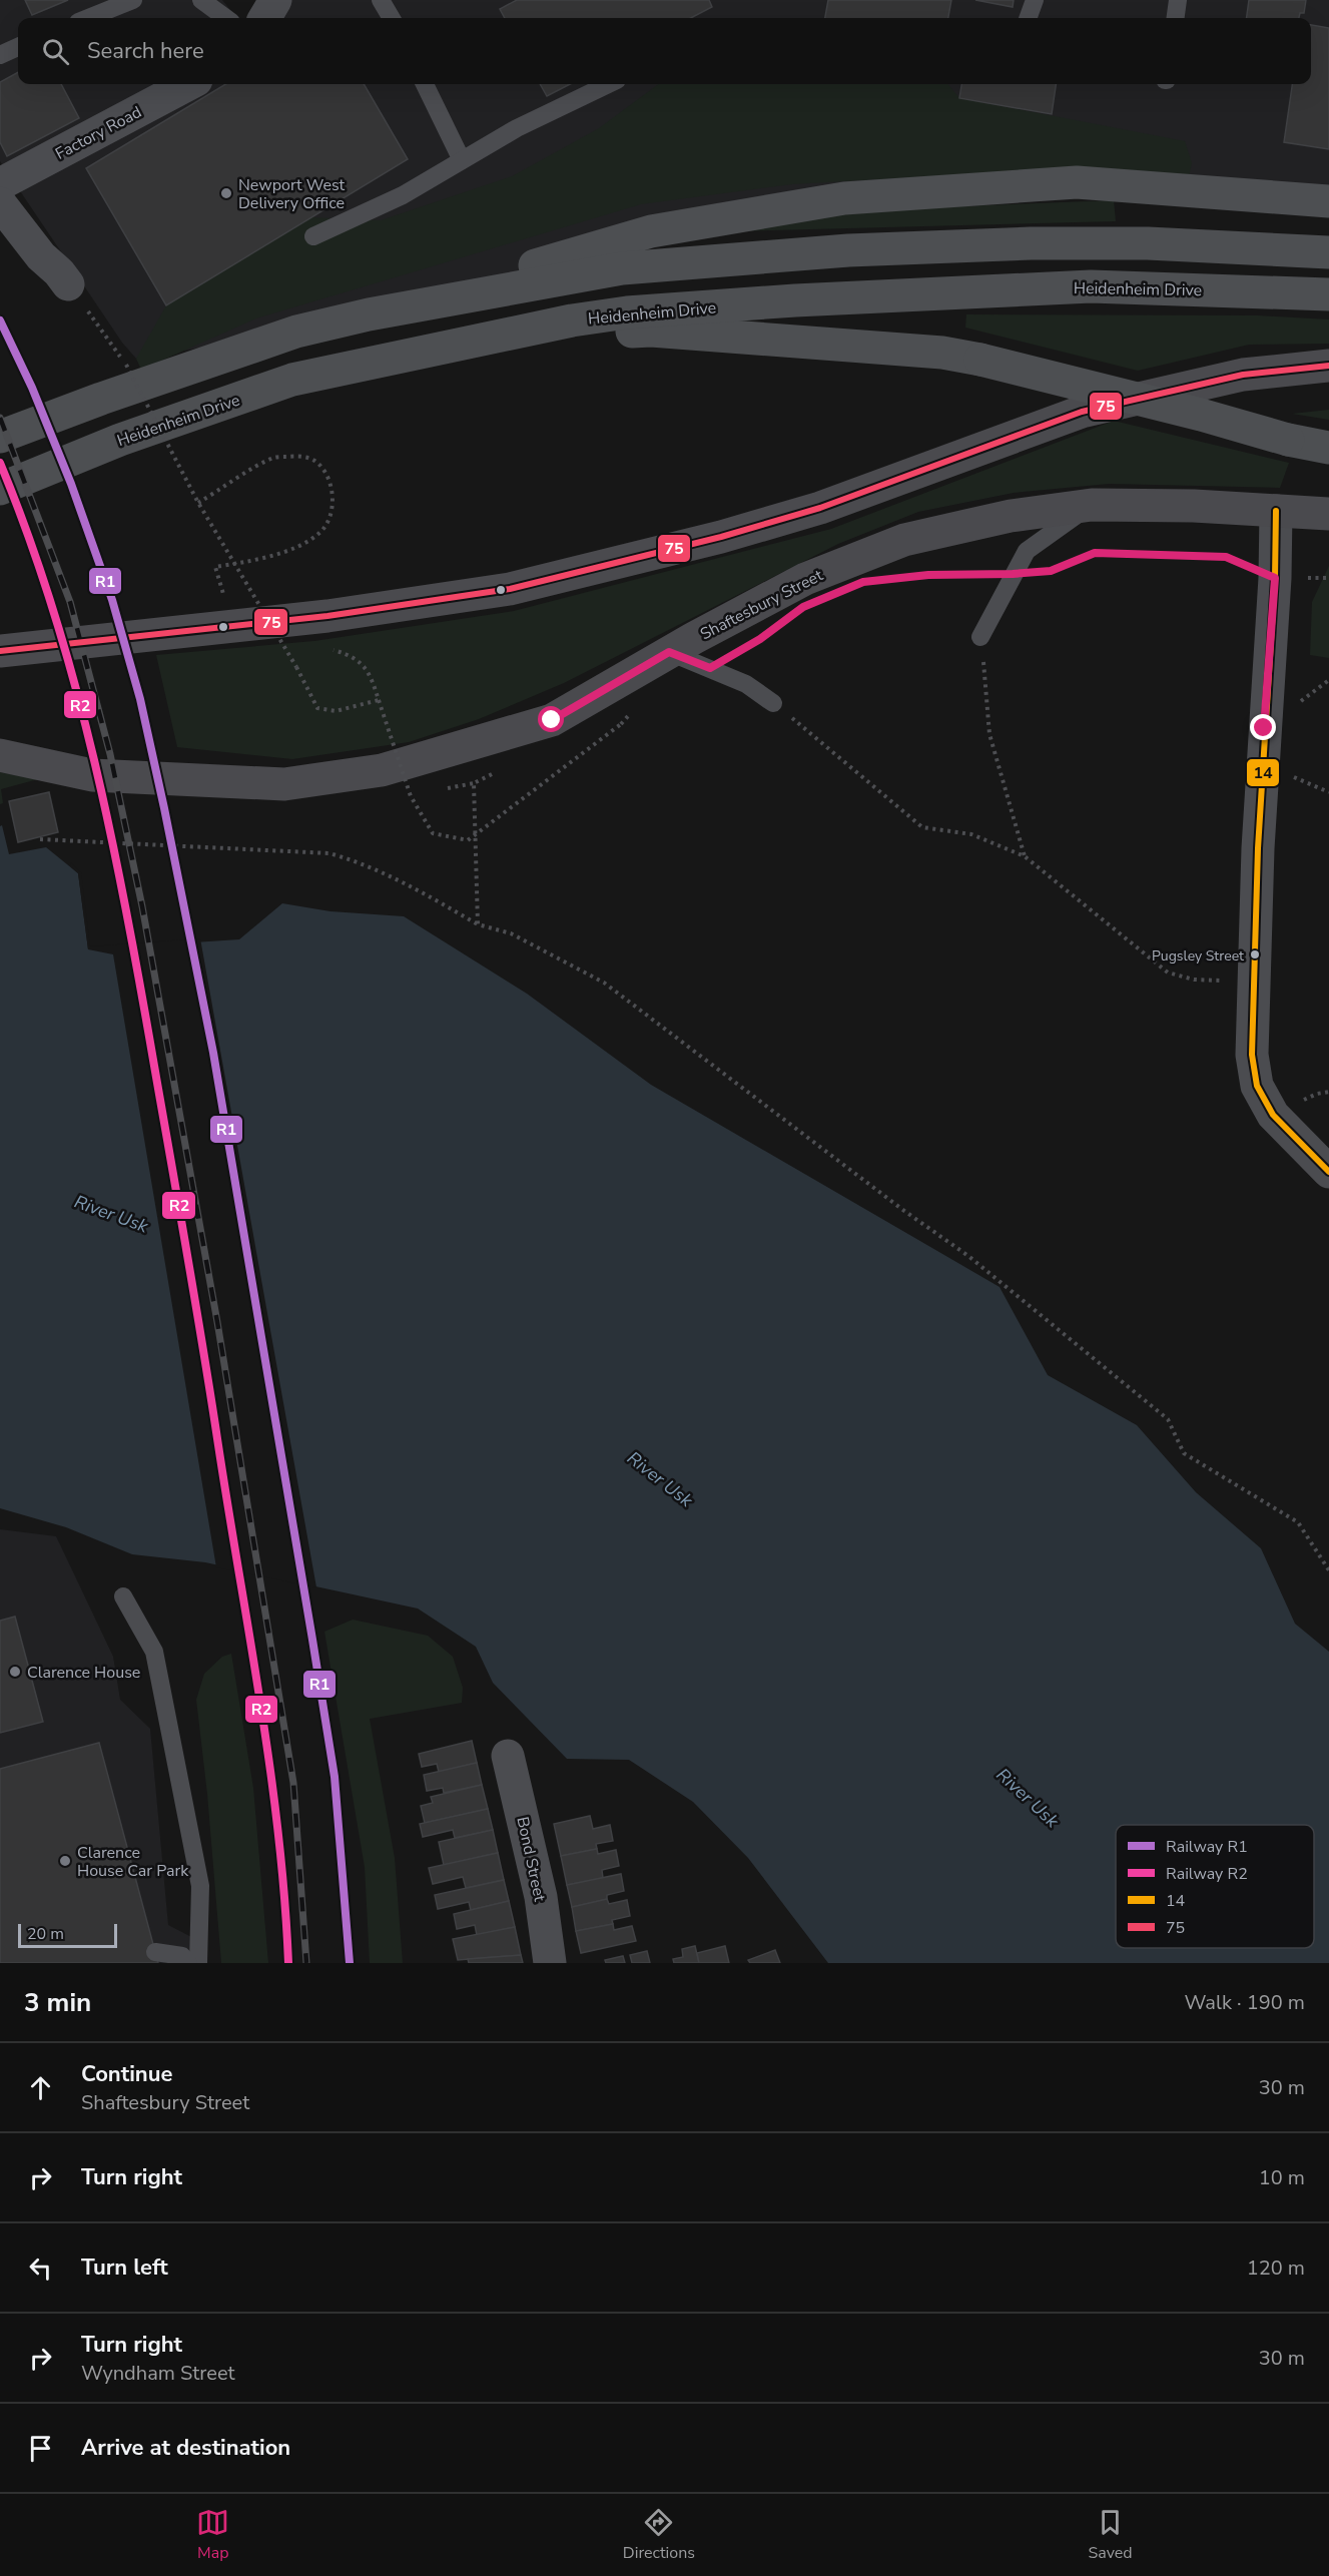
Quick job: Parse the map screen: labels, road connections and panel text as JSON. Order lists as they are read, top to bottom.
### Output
{
  "streets": {
    "main road": ["Heidenheim Drive", "Shaftesbury Street"],
    "street": ["Factory Road", "Bond Street"]
  },
  "water": ["River Usk"],
  "places": [
    "Newport West Delivery Office",
    "Pugsley Street",
    "Clarence House",
    "Clarence House Car Park"
  ],
  "lines": [
    "rail line R1",
    "transit line 75",
    "rail line R2",
    "transit line 14"
  ],
  "legend": [
    "Railway R1",
    "Railway R2",
    "14",
    "75"
  ],
  "scale_bar": "20 m",
  "page": {
    "search": "Search here",
    "scale": "20 m",
    "heading": ["3 min", "Walk · 190 m"],
    "list": [
      ["Continue", "Shaftesbury Street", "30 m"],
      ["Turn right", "10 m"],
      ["Turn left", "120 m"],
      ["Turn right", "Wyndham Street", "30 m"],
      "Arrive at destination"
    ],
    "nav": ["Map", "Directions", "Saved"]
  }
}
